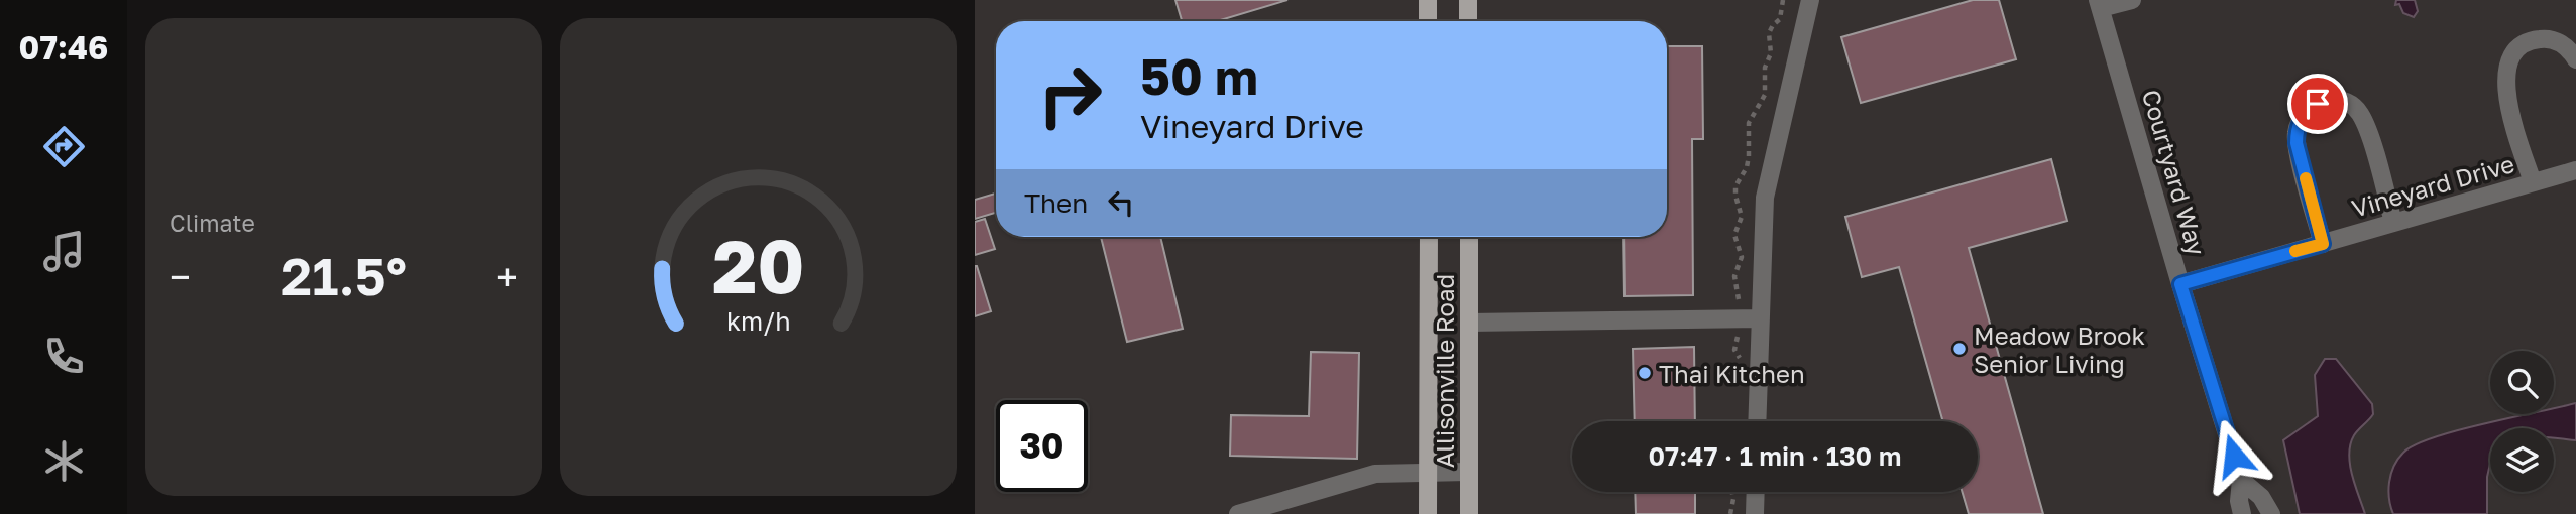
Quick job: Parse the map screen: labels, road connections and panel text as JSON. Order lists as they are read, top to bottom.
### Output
{
  "streets": {
    "main road": ["Allisonville Road"],
    "street": ["Courtyard Way", "Vineyard Drive"]
  },
  "crossings": [
    ["Courtyard Way", "Vineyard Drive"]
  ],
  "places": ["Meadow Brook Senior Living", "Thai Kitchen"],
  "page": {
    "tabs": "07:46",
    "tile": "Climate",
    "turn": ["50 m", "Vineyard Drive"],
    "then": "Then",
    "heat": ["−", "21.5°", "+"],
    "limit": "30",
    "trip": "07:47 · 1 min · 130 m",
    "gauge": ["20", "km/h"]
  }
}
